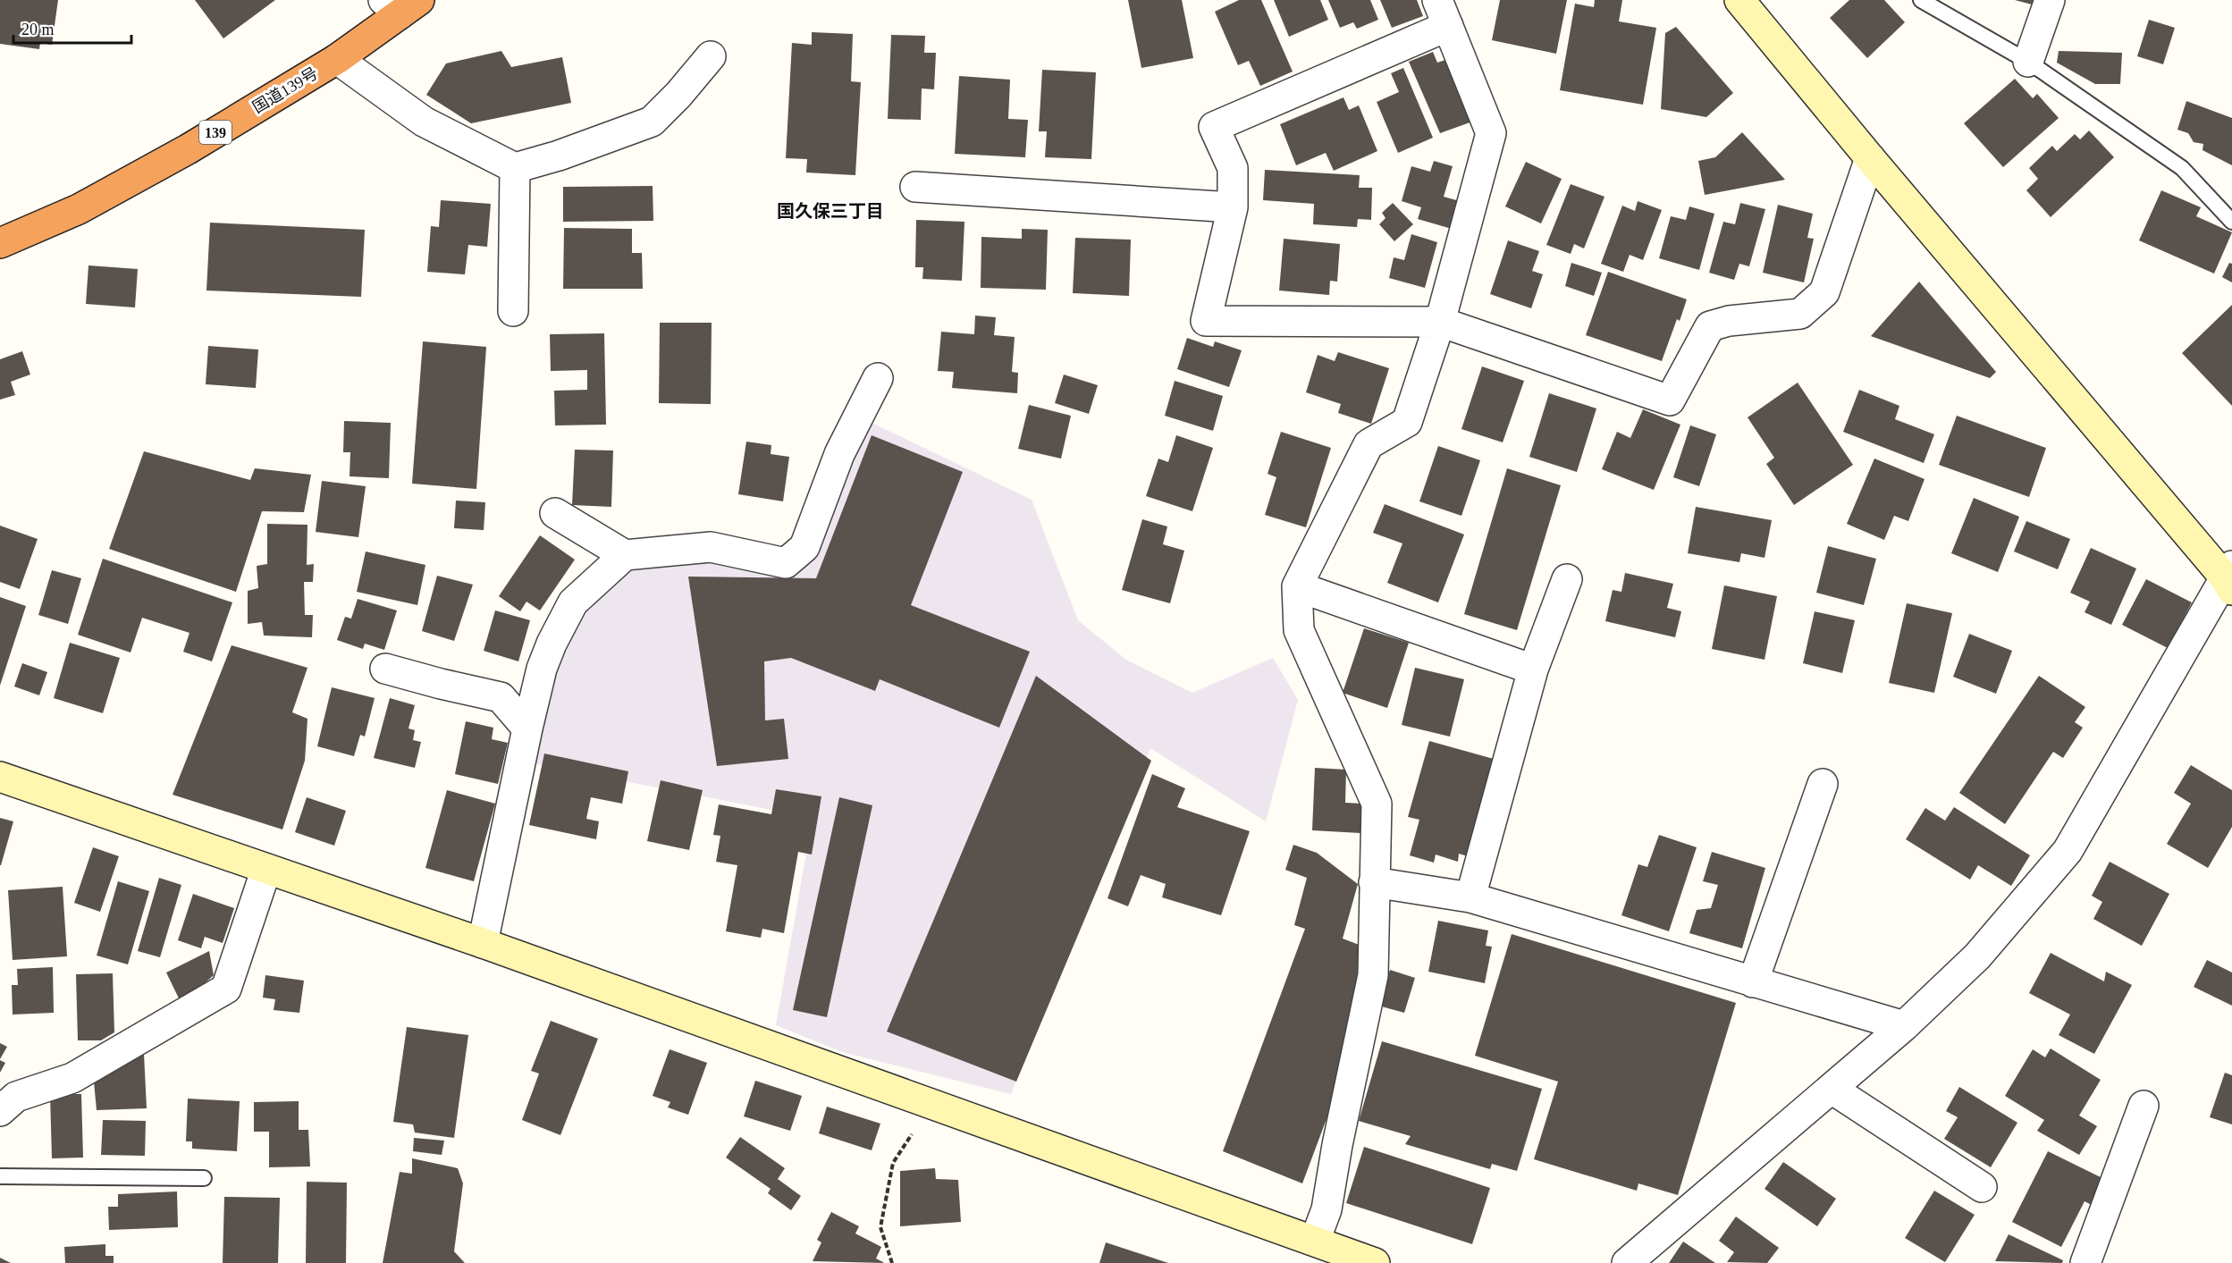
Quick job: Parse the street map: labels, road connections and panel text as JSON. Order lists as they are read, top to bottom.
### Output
{
  "streets": {
    "highway": ["国道139号", "139"]
  },
  "districts": ["国久保三丁目"],
  "scale_bar": "20 m"
}
